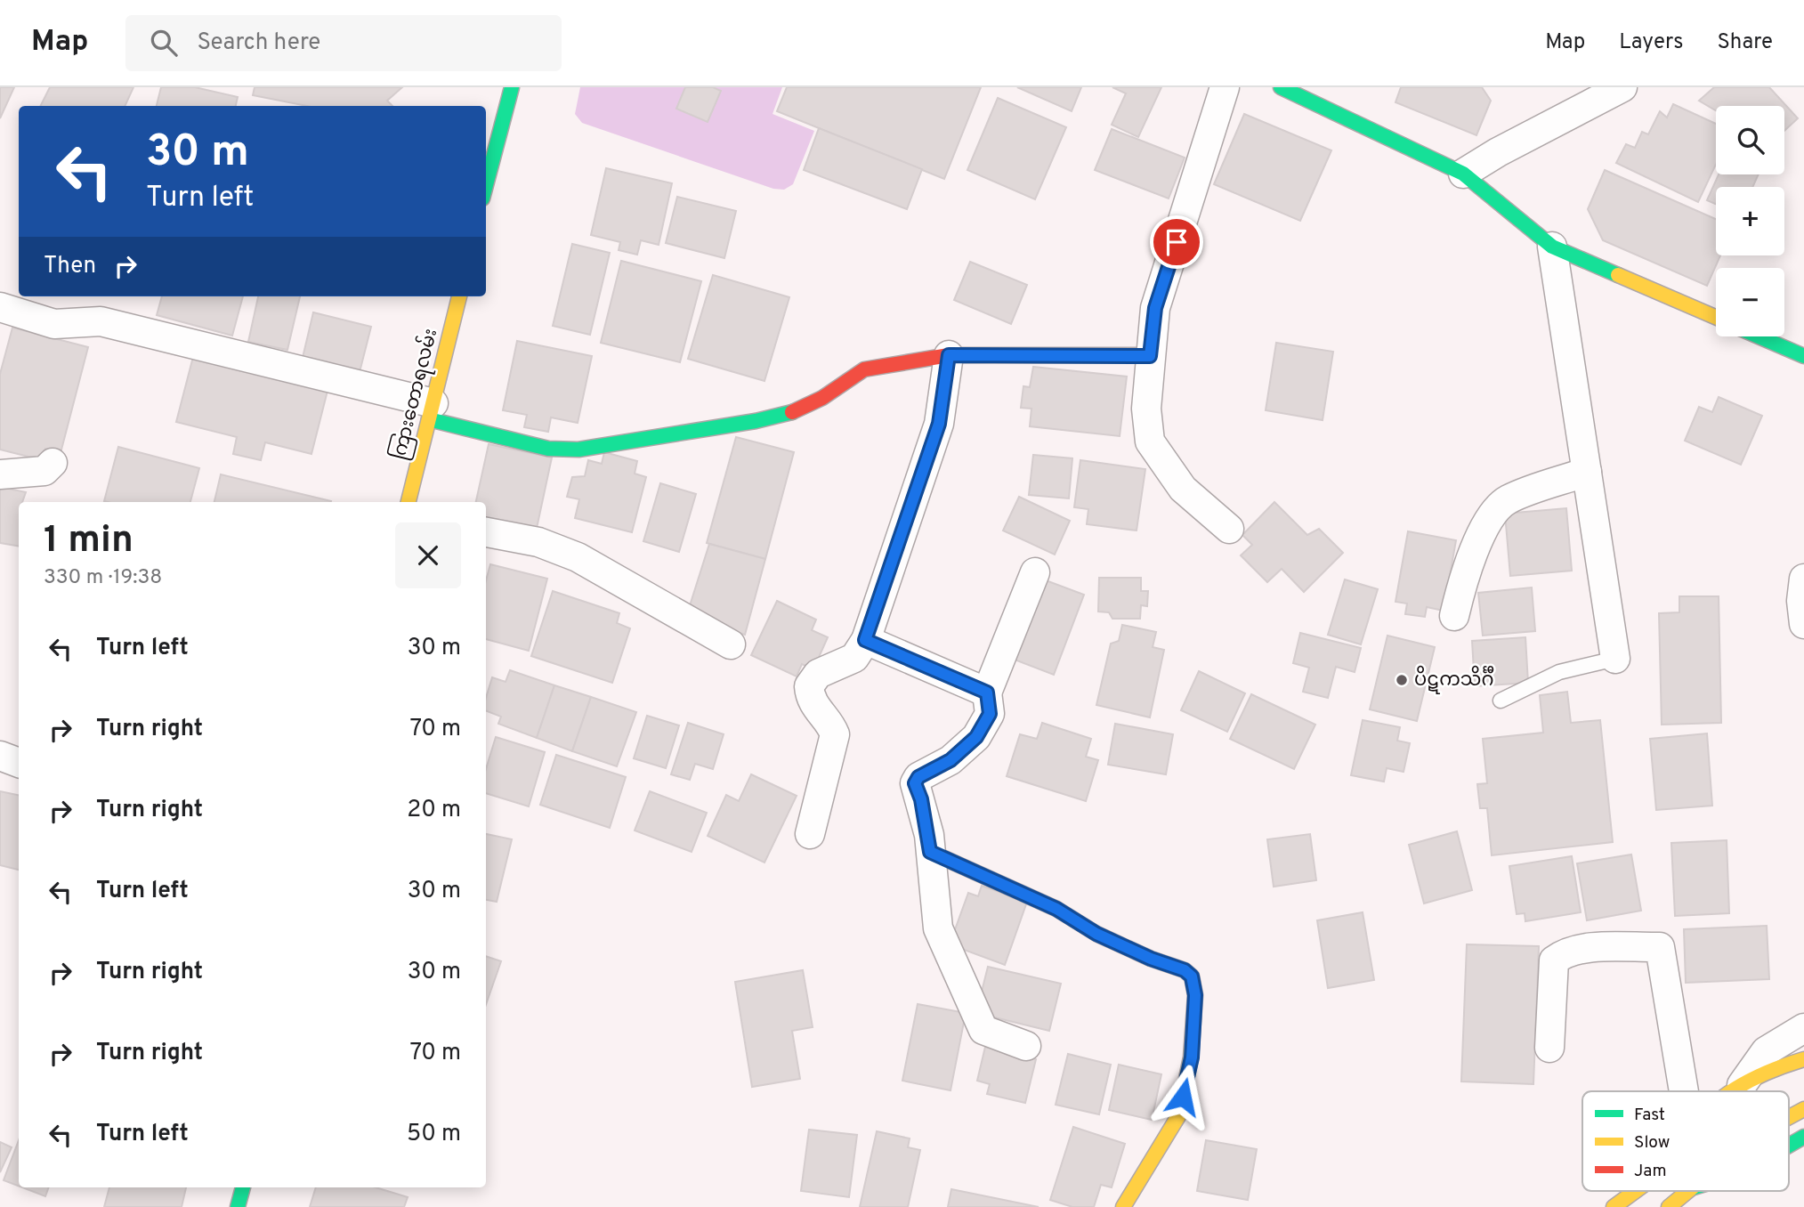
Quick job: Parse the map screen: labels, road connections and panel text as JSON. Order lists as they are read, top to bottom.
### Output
{
  "streets": {
    "main road": ["ကြားတောရလမ်း"]
  },
  "places": ["ပိဋကသိင်္ဂီ"],
  "legend": ["Fast", "Slow", "Jam"],
  "page": {
    "header": "Map",
    "search": "Search here",
    "nav": ["Map", "Layers", "Share"],
    "map_buttons": ["+", "−"],
    "turn": ["30 m", "Turn left"],
    "then": "Then",
    "heading": ["1 min", "330 m · 19:38"],
    "list": [
      {
        "name": "Turn left",
        "value": "30 m"
      },
      {
        "name": "Turn right",
        "value": "70 m"
      },
      {
        "name": "Turn right",
        "value": "20 m"
      },
      {
        "name": "Turn left",
        "value": "30 m"
      },
      {
        "name": "Turn right",
        "value": "30 m"
      },
      {
        "name": "Turn right",
        "value": "70 m"
      },
      {
        "name": "Turn left",
        "value": "50 m"
      }
    ]
  }
}
